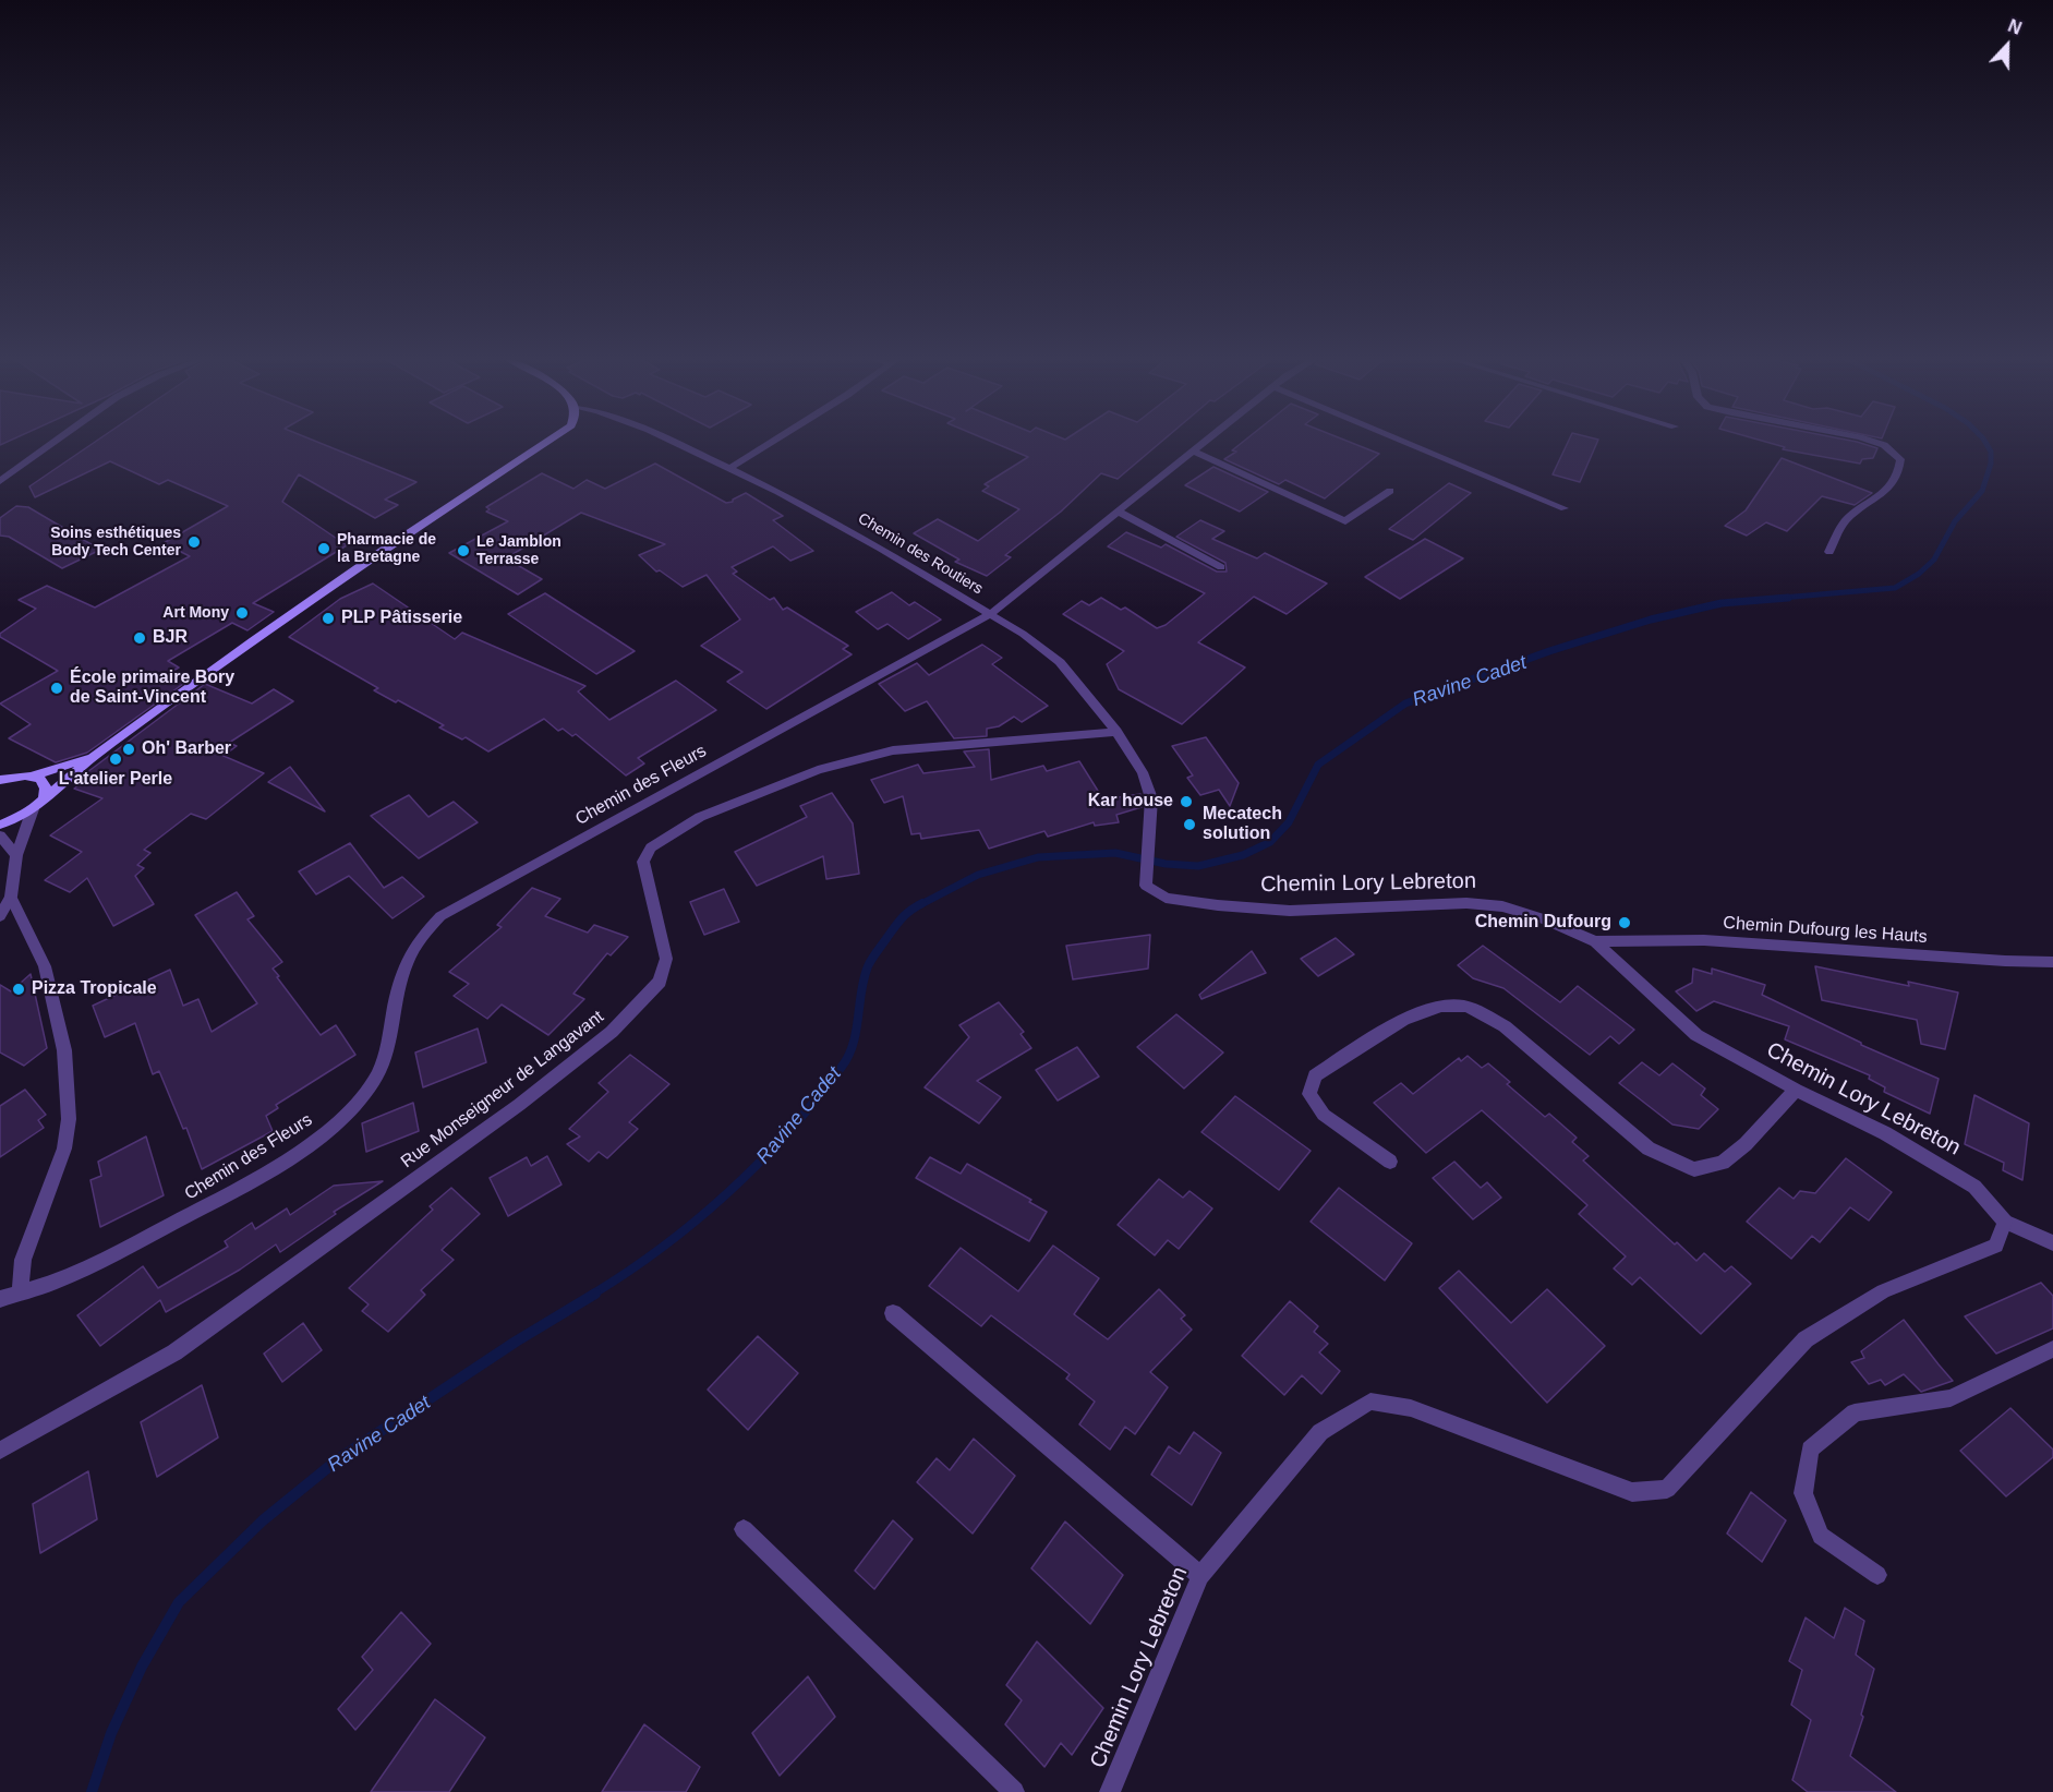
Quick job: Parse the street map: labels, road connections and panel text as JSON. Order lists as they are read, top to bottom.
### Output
{
  "streets": {
    "street": [
      "Chemin des Routiers",
      "Chemin des Fleurs",
      "Chemin Lory Lebreton",
      "Chemin Dufourg les Hauts",
      "Rue Monseigneur de Langavant"
    ]
  },
  "crossings": [
    ["Chemin des Routiers", "Chemin des Fleurs"],
    ["Chemin des Routiers", "Chemin Lory Lebreton"],
    ["Chemin des Routiers", "Rue Monseigneur de Langavant"],
    ["Chemin Lory Lebreton", "Chemin Dufourg les Hauts"]
  ],
  "water": ["Ravine Cadet"],
  "places": [
    "Soins esthétiques Body Tech Center",
    "Pharmacie de la Bretagne",
    "Le Jamblon Terrasse",
    "Art Mony",
    "PLP Pâtisserie",
    "BJR",
    "École primaire Bory de Saint-Vincent",
    "Oh' Barber",
    "L'atelier Perle",
    "Kar house",
    "Mecatech solution",
    "Chemin Dufourg",
    "Pizza Tropicale"
  ],
  "north": "top"
}
